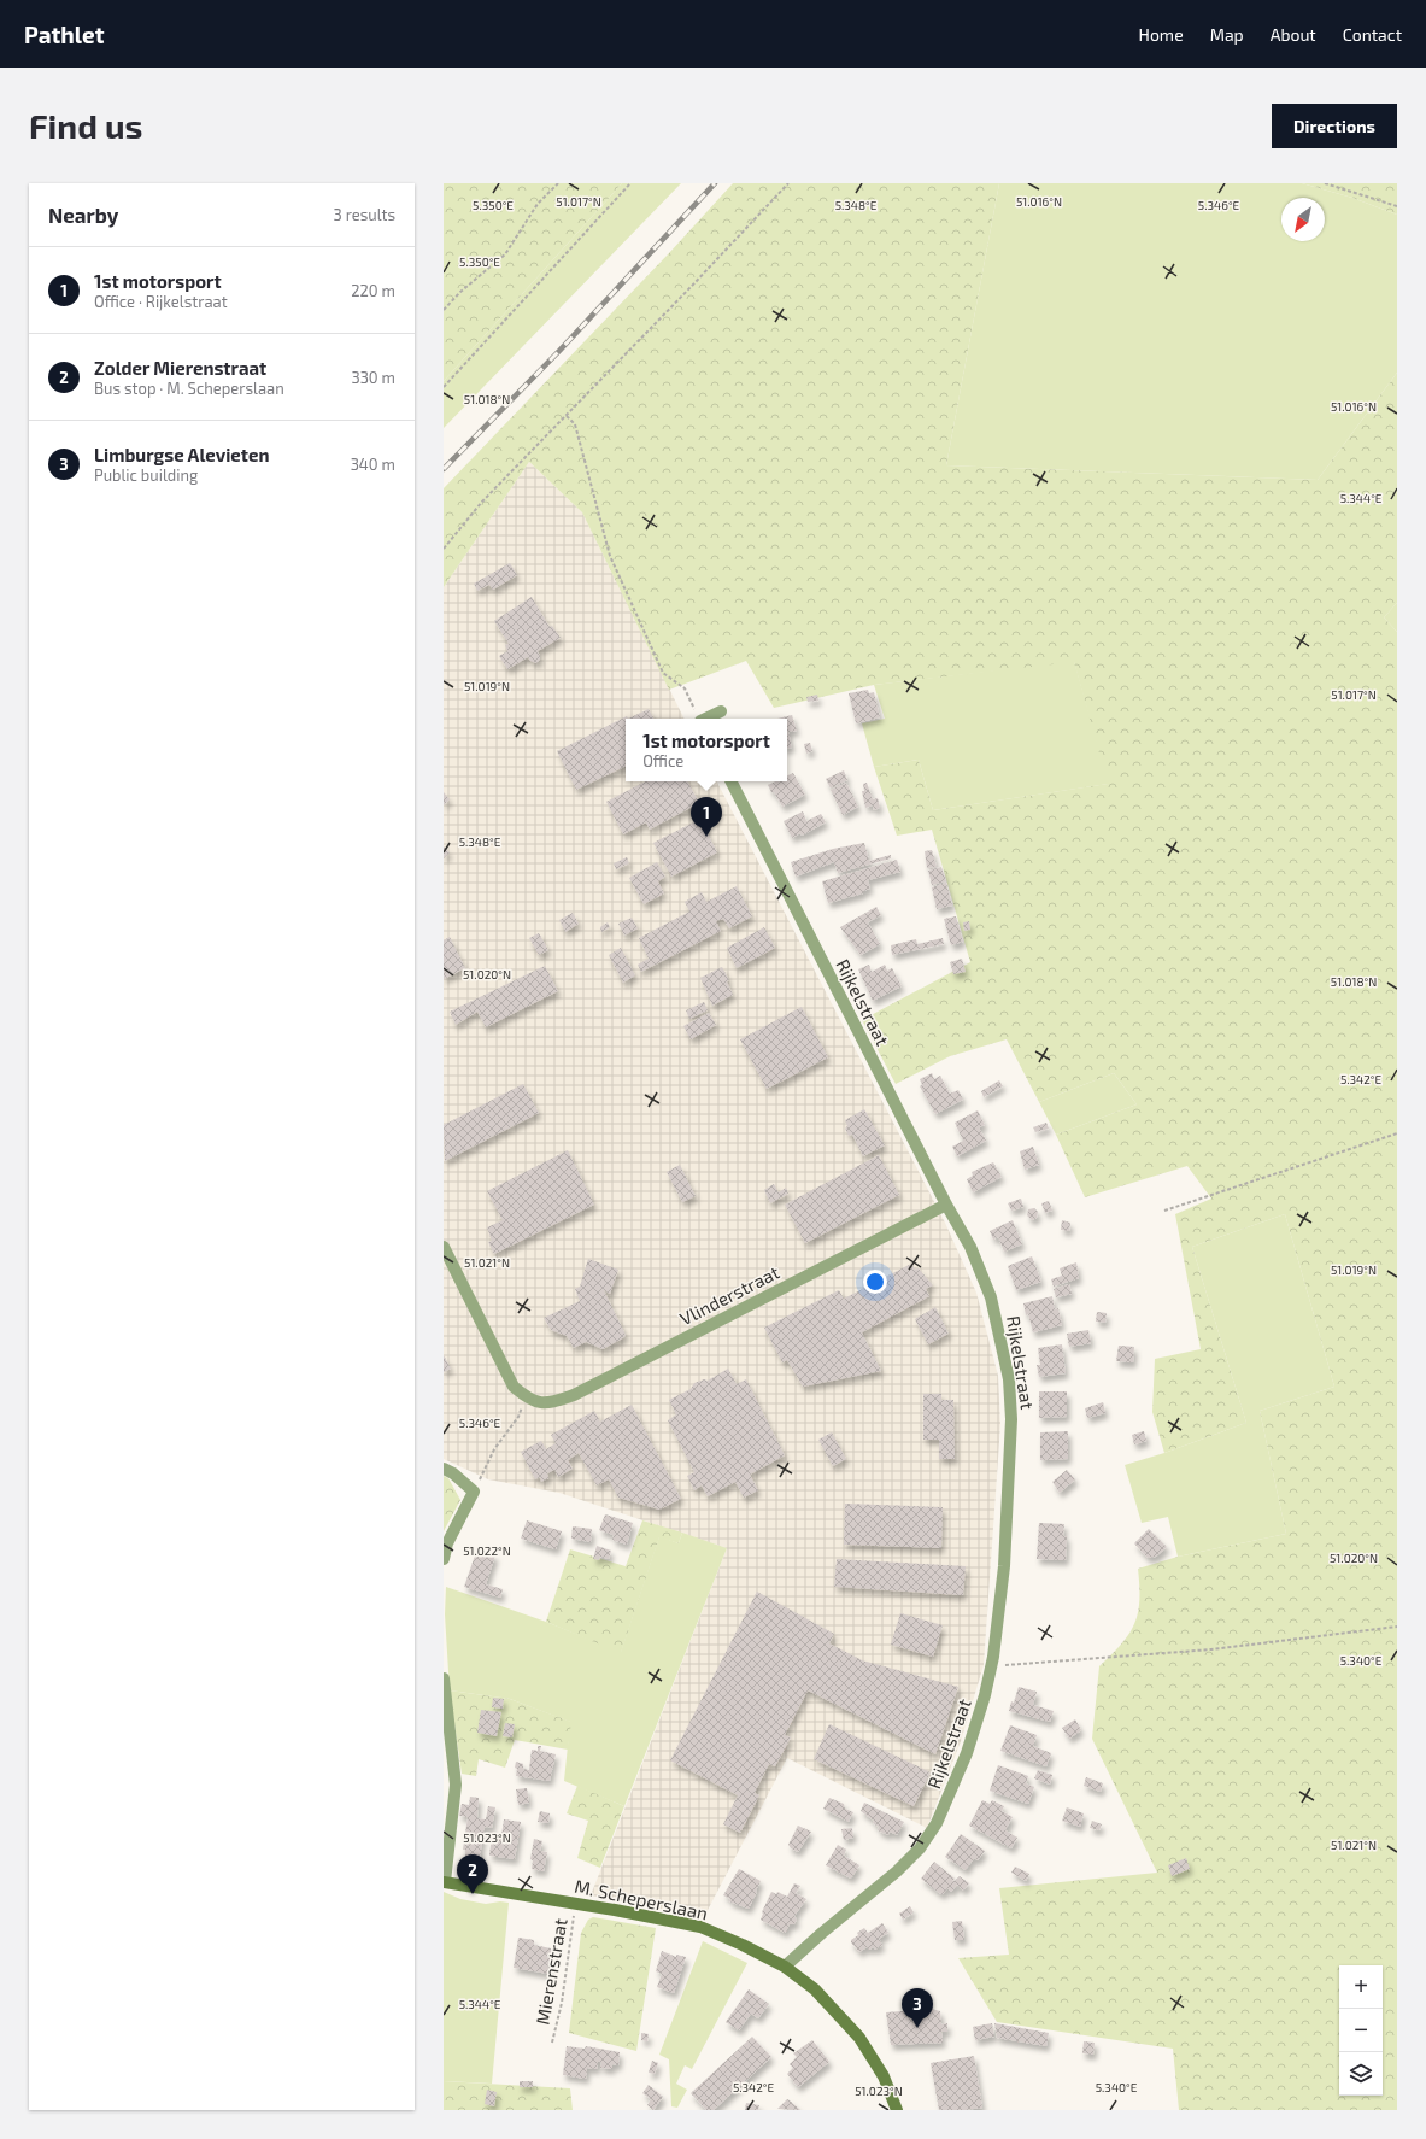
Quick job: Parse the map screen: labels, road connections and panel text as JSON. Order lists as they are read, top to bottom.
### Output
{
  "streets": {
    "street": ["Rijkelstraat", "Vlinderstraat", "M. Scheperslaan"],
    "path": ["Mierenstraat"]
  },
  "crossings": [
    ["Rijkelstraat", "Vlinderstraat"],
    ["Rijkelstraat", "M. Scheperslaan"],
    ["M. Scheperslaan", "Mierenstraat"]
  ],
  "north": "bottom left",
  "page": {
    "header": "Pathlet",
    "nav": [
      "Home",
      "Map",
      "About",
      "Contact"
    ],
    "buttons": "Directions",
    "title": "Find us",
    "heading": ["Nearby", "3 results"],
    "list": [
      {
        "mark": "1",
        "name": "1st motorsport",
        "note": "Office · Rijkelstraat",
        "value": "220 m"
      },
      {
        "mark": "2",
        "name": "Zolder Mierenstraat",
        "note": "Bus stop · M. Scheperslaan",
        "value": "330 m"
      },
      {
        "mark": "3",
        "name": "Limburgse Alevieten",
        "note": "Public building",
        "value": "340 m"
      }
    ],
    "popup": ["1st motorsport", "Office"],
    "pins": ["1", "2", "3"],
    "map_buttons": ["+", "−"]
  },
  "coordinates": [
    "51.017°N",
    "51.016°N",
    "5.350°E",
    "5.348°E",
    "5.346°E",
    "51.018°N",
    "5.344°E",
    "51.019°N",
    "51.020°N",
    "5.342°E",
    "51.021°N",
    "51.022°N",
    "5.340°E",
    "51.023°N"
  ]
}
